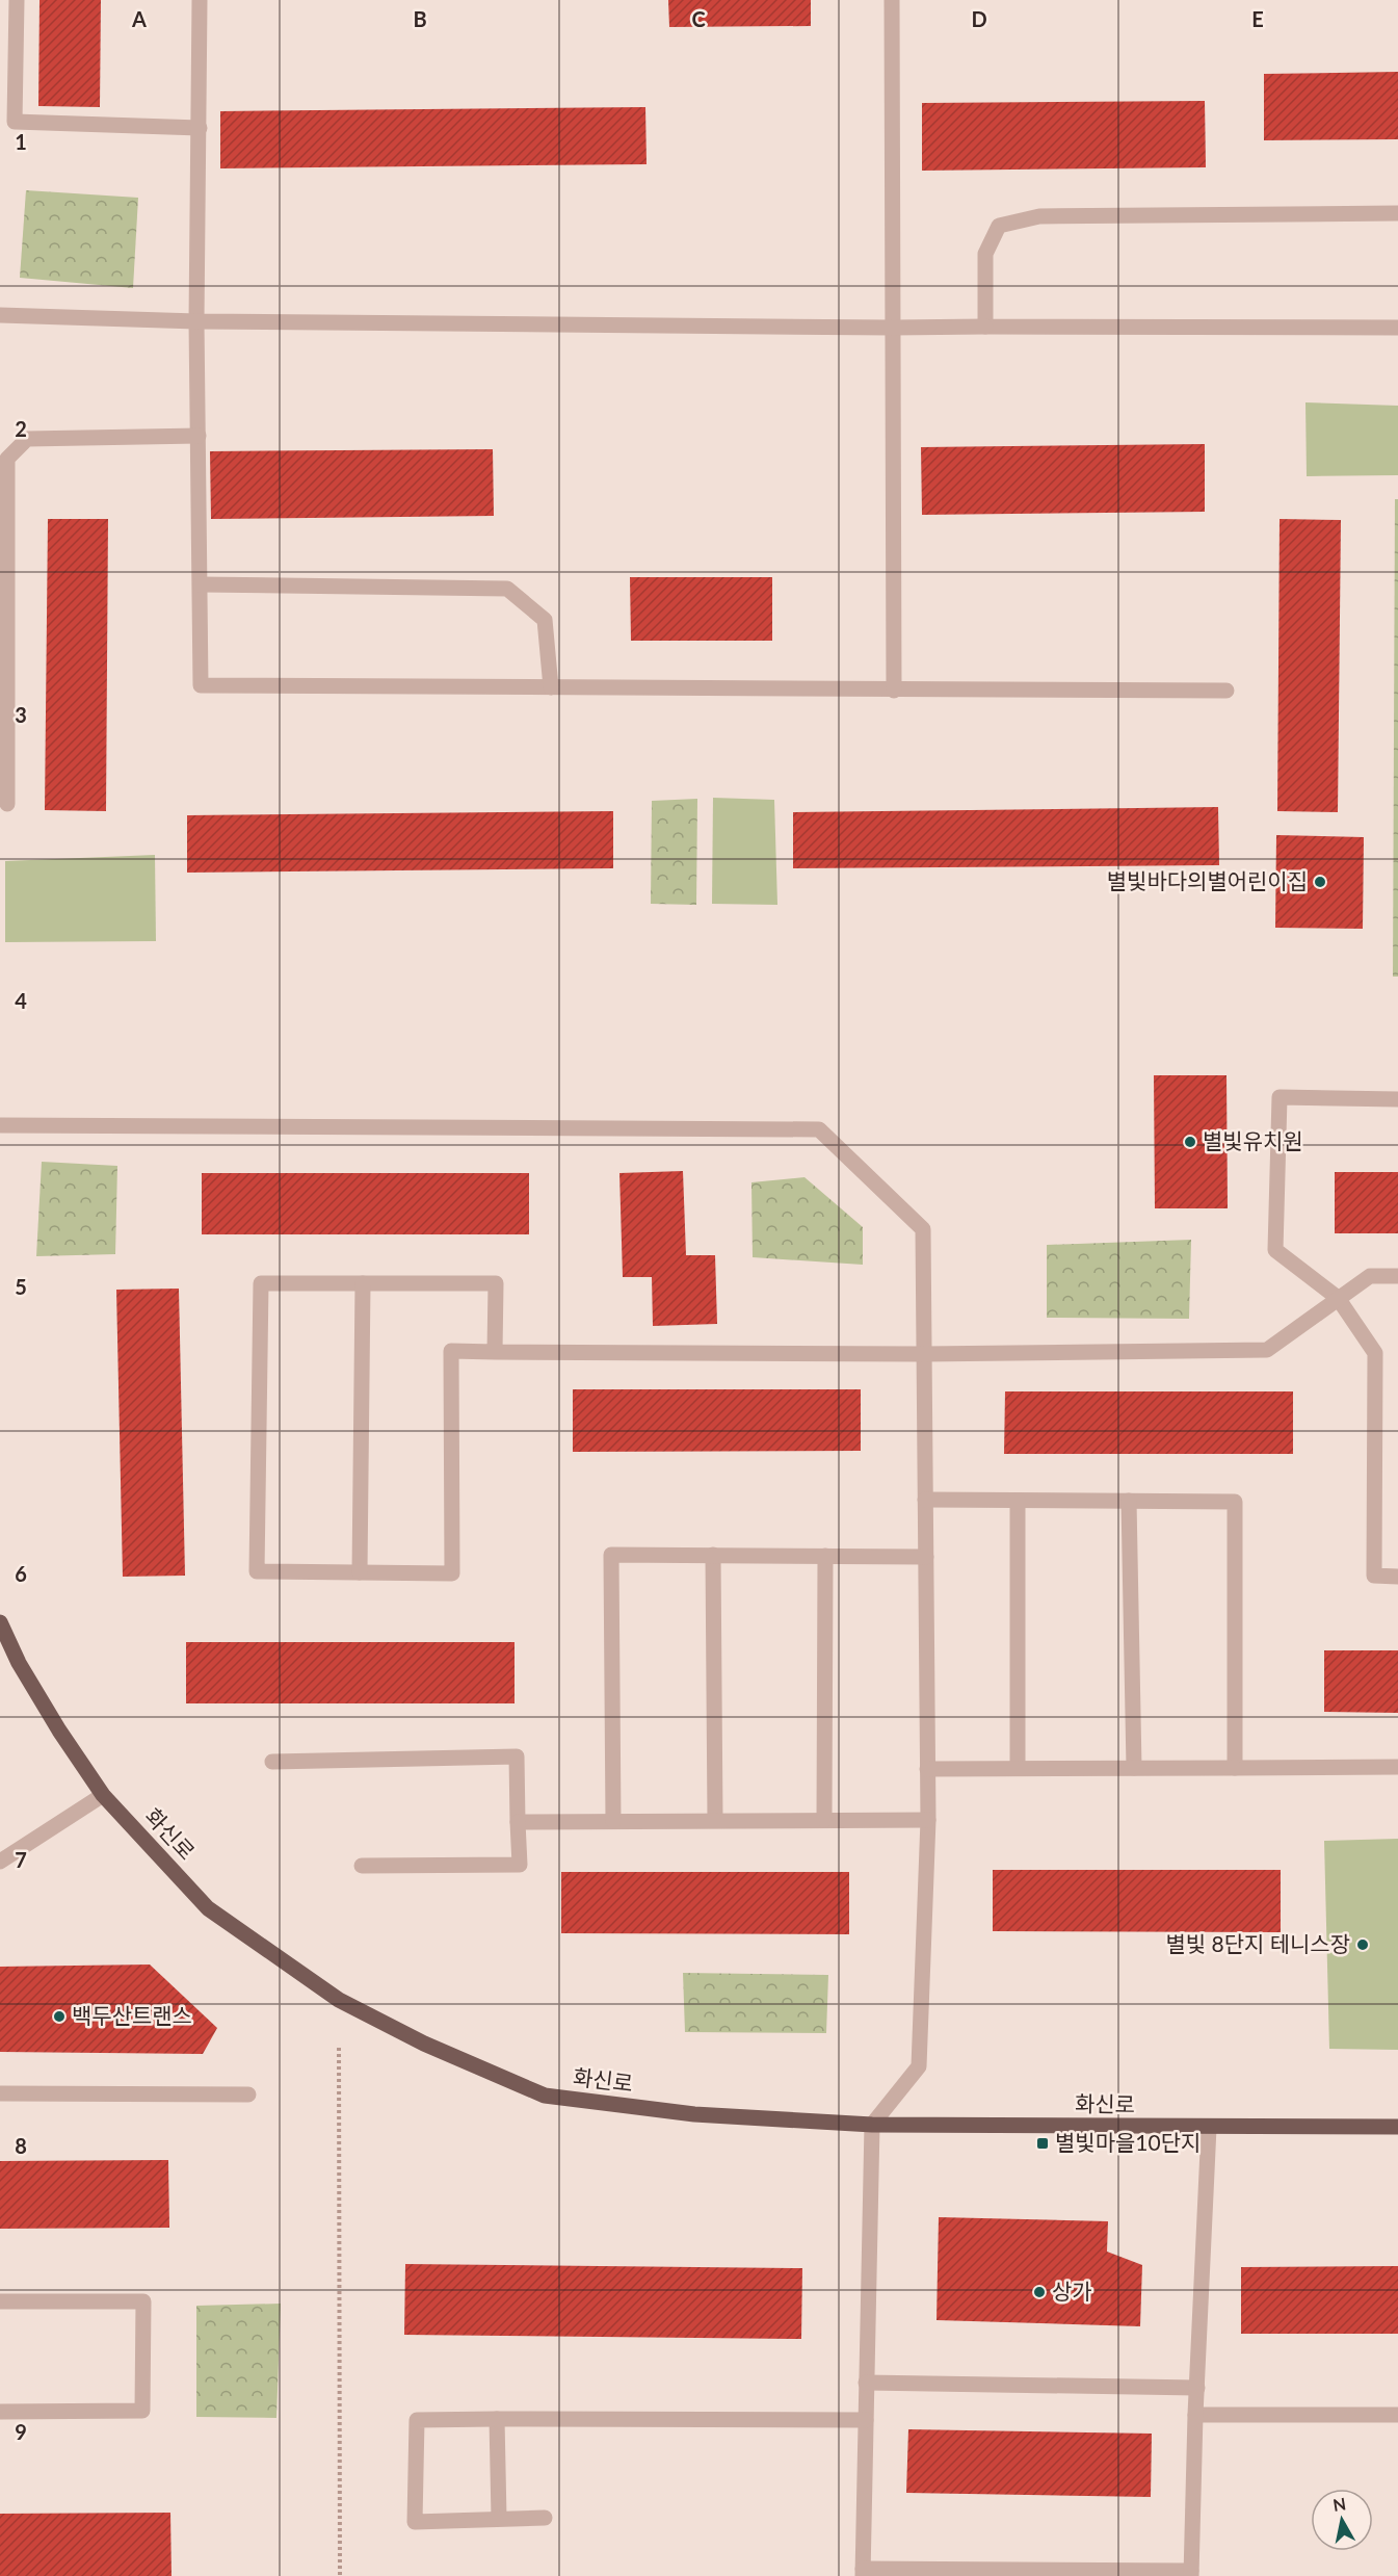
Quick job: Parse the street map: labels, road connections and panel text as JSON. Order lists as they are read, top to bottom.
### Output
{
  "streets": {
    "main road": ["화신로"]
  },
  "places": {
    "other": [
      "별빛바다의별어린이집",
      "별빛유치원",
      "별빛 8단지 테니스장",
      "백두산트랜스",
      "상가"
    ],
    "transit": ["별빛마을10단지"]
  },
  "north": "top",
  "grid": {
    "columns": [
      "A",
      "B",
      "C",
      "D",
      "E"
    ],
    "rows": [
      "1",
      "2",
      "3",
      "4",
      "5",
      "6",
      "7",
      "8",
      "9"
    ]
  }
}
